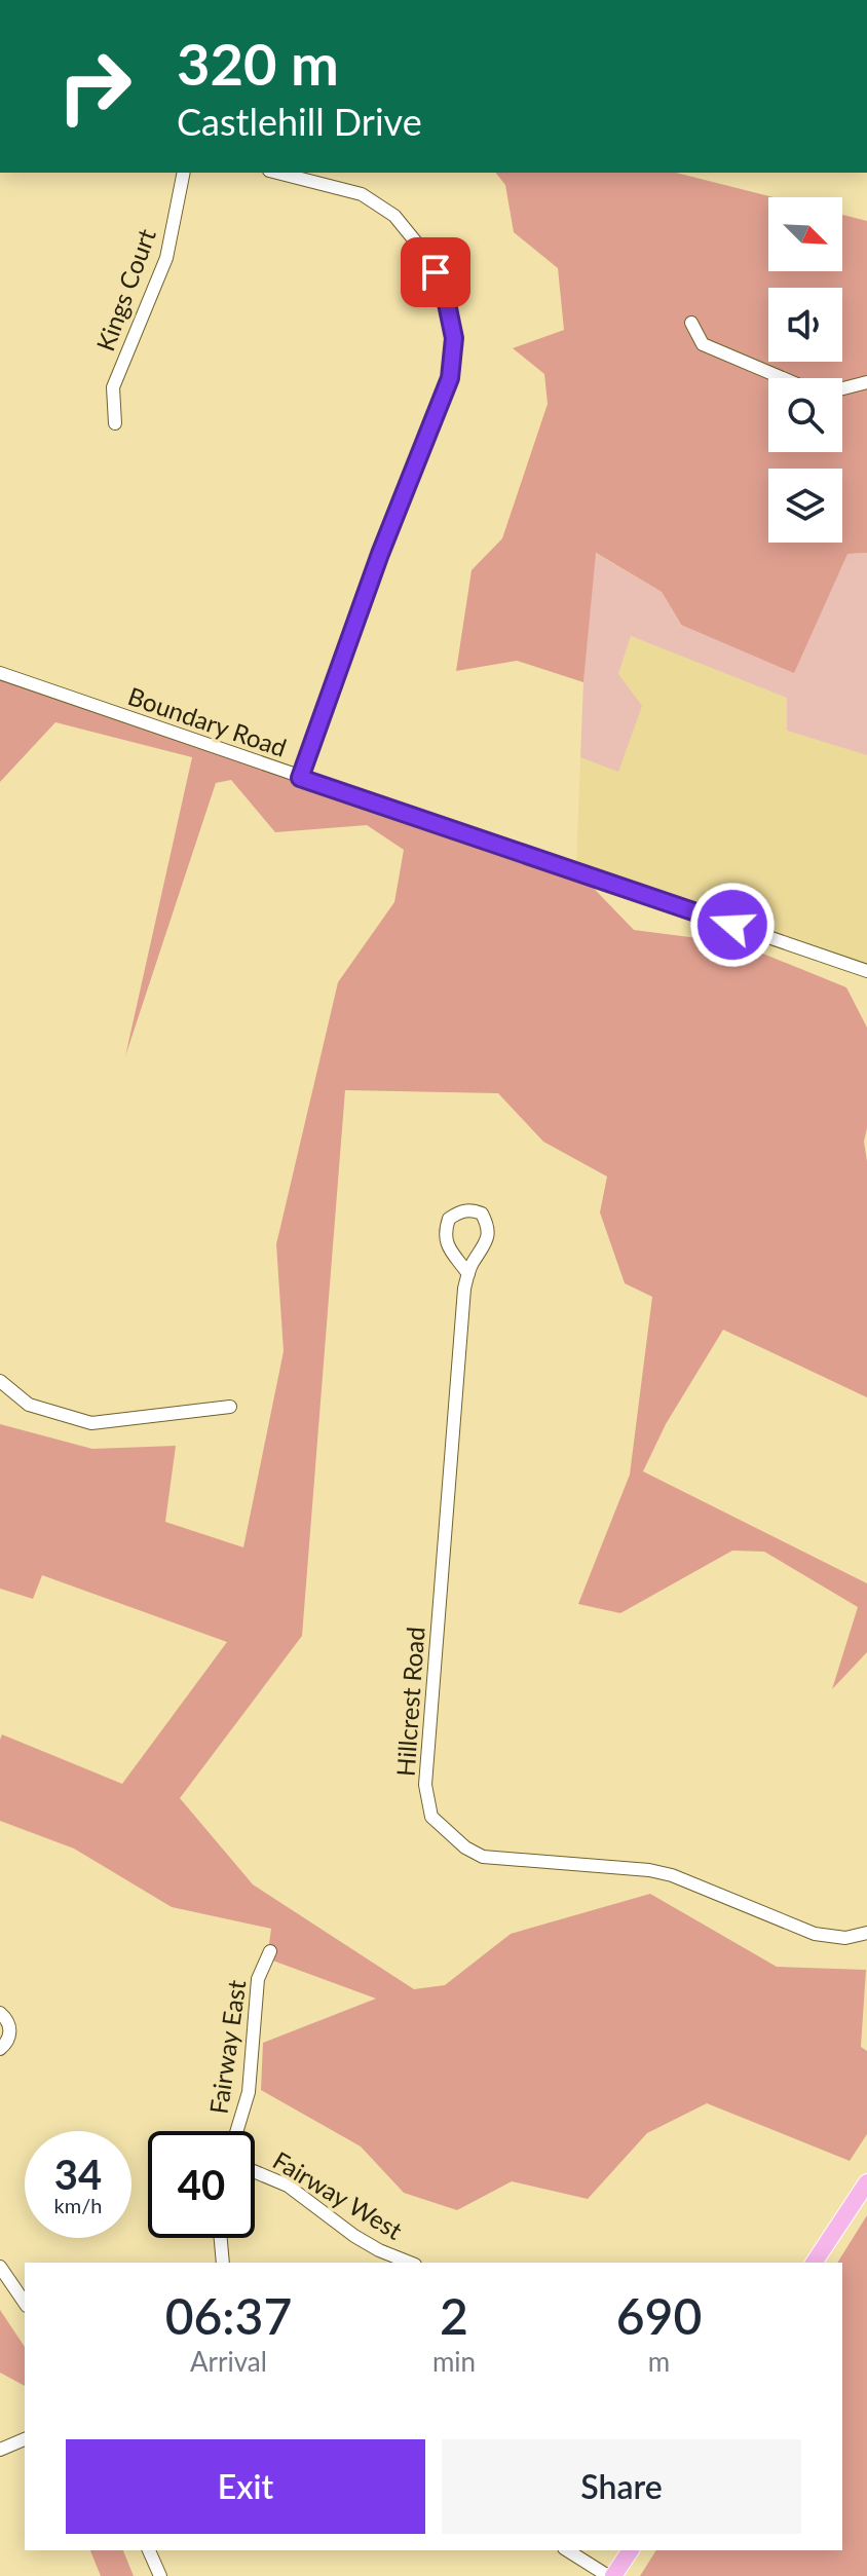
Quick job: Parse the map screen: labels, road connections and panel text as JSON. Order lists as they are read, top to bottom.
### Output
{
  "streets": {
    "street": [
      "Kings Court",
      "Boundary Road",
      "Hillcrest Road",
      "Fairway East",
      "Fairway West"
    ]
  },
  "north": "bottom right",
  "page": {
    "turn": ["320 m", "Castlehill Drive"],
    "speed": "34 km/h",
    "limit": "40",
    "eta": [
      "06:37",
      "Arrival",
      "2",
      "min",
      "690",
      "m"
    ],
    "buttons": ["Exit", "Share"]
  }
}
